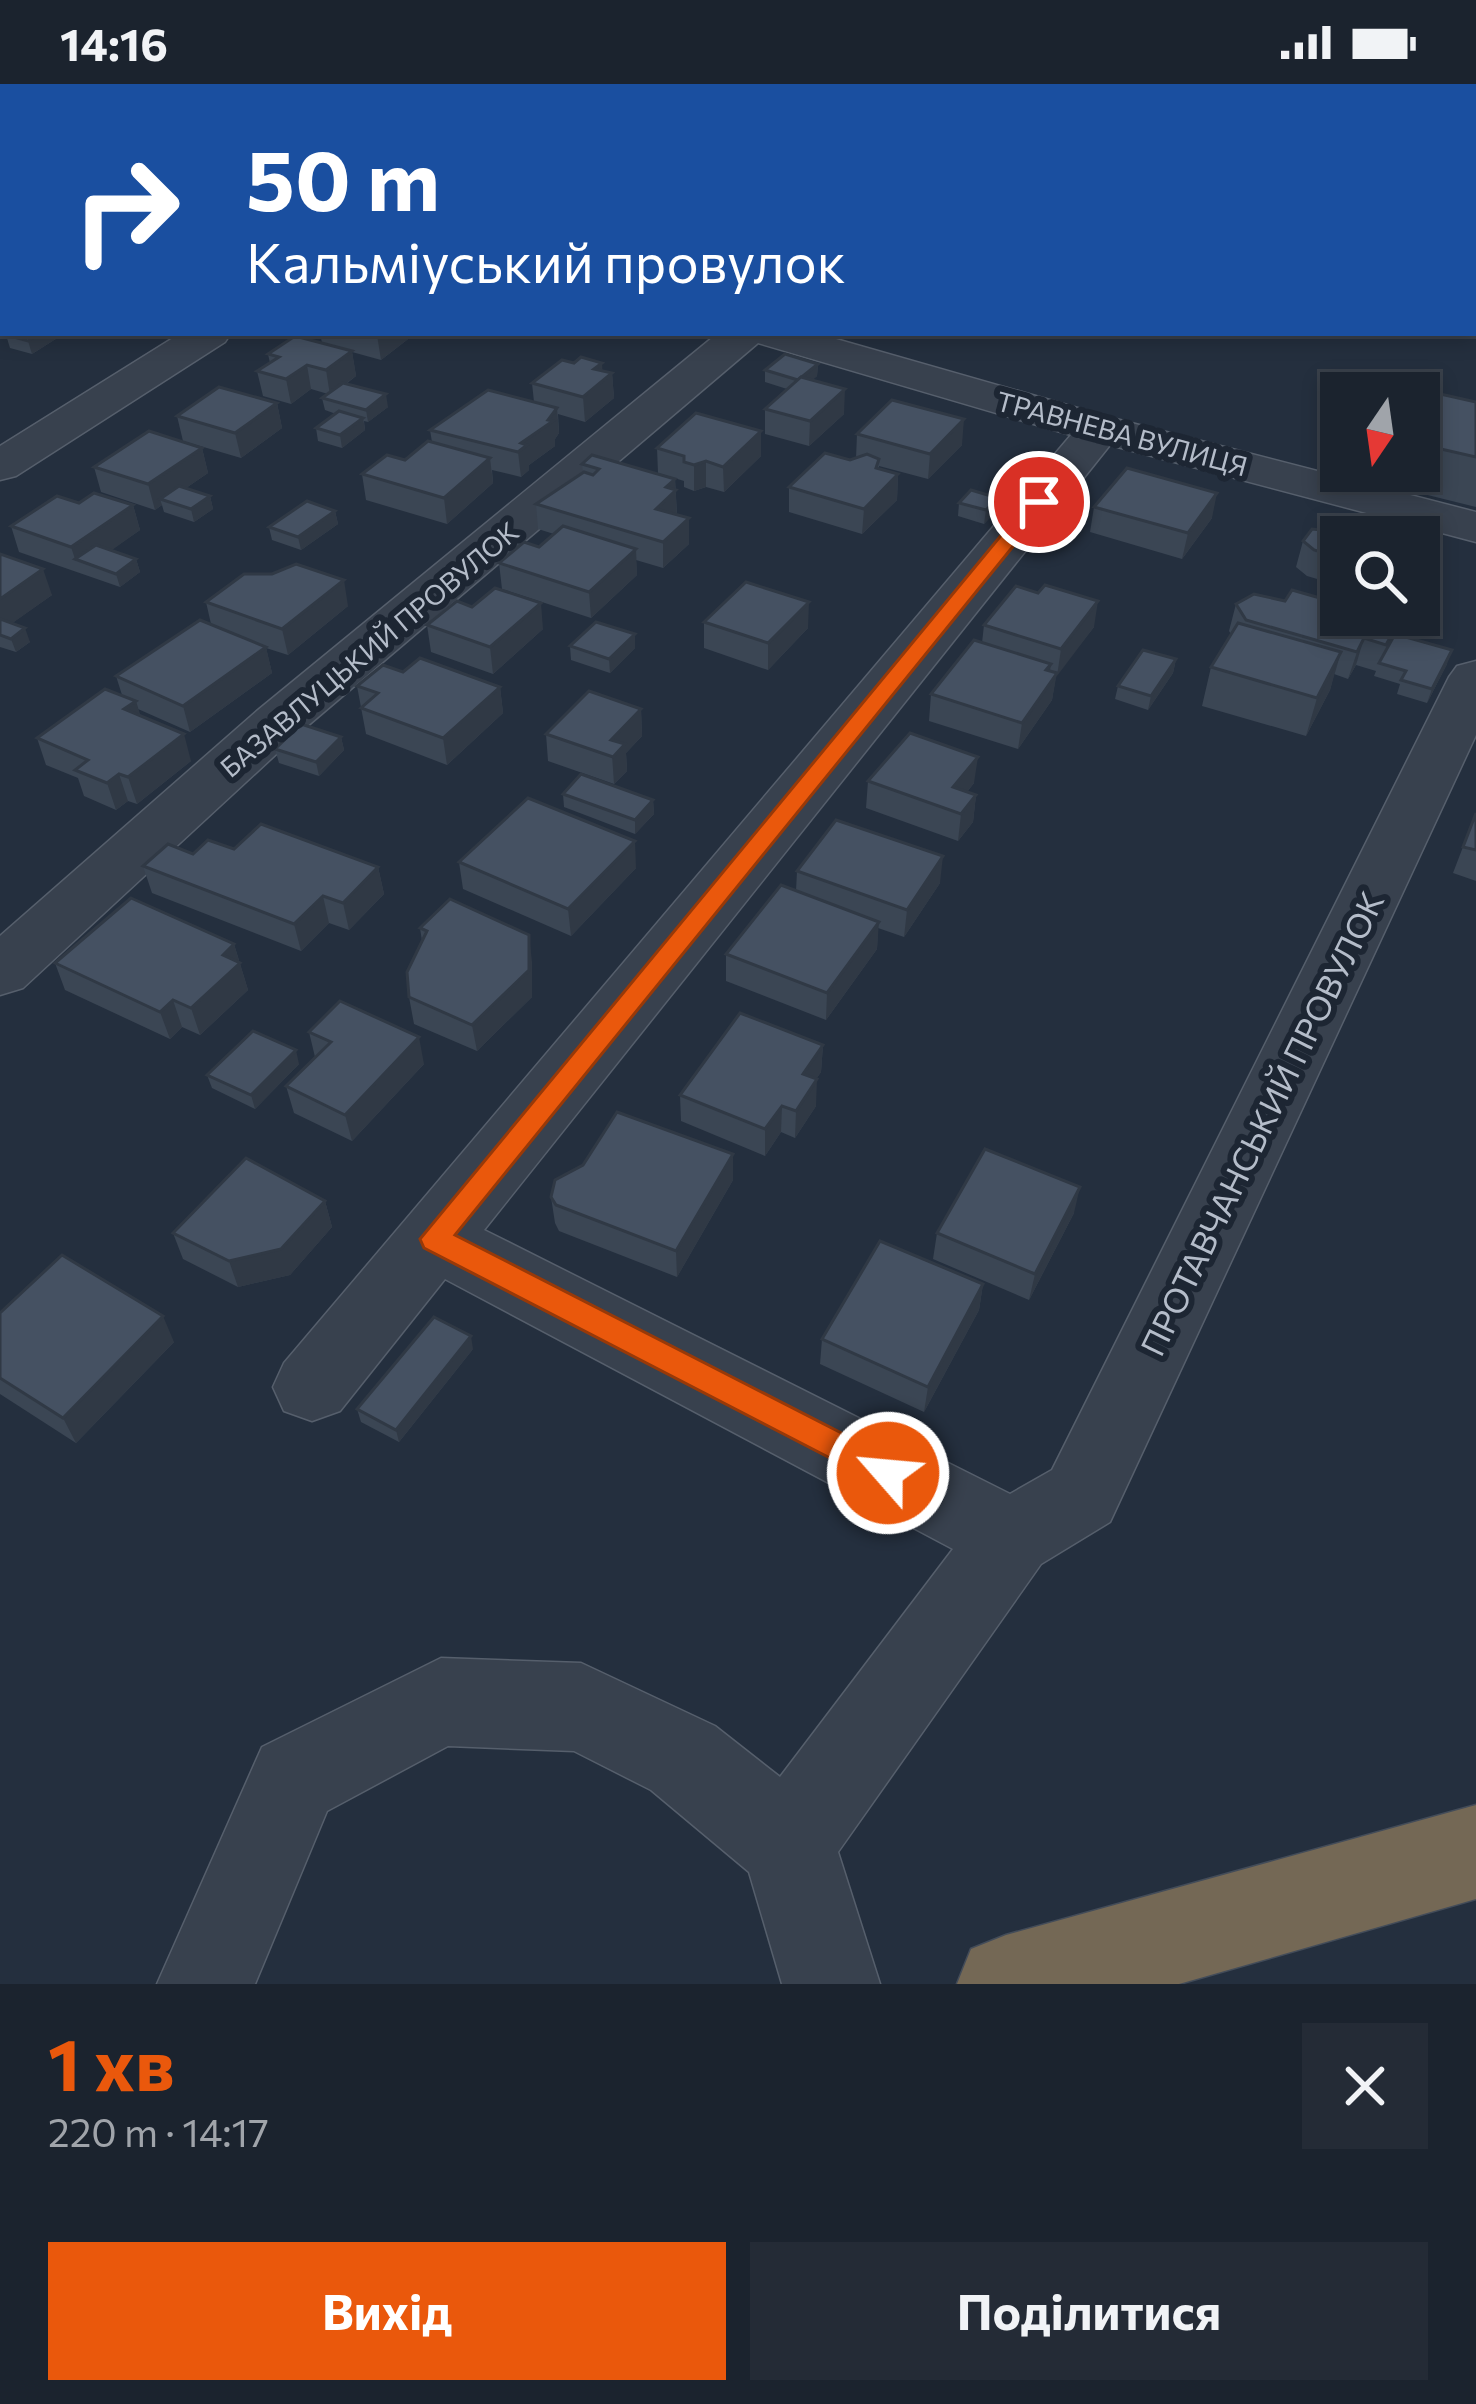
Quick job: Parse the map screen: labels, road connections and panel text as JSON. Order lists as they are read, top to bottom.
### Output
{
  "streets": {
    "street": ["ТРАВНЕВА ВУЛИЦЯ", "БАЗАВЛУЦЬКИЙ ПРОВУЛОК", "ПРОТАВЧАНСЬКИЙ ПРОВУЛОК"]
  },
  "north": "bottom",
  "page": {
    "status": "14:16",
    "turn": ["50 m", "Кальміуський провулок"],
    "heading": ["1 хв", "220 m · 14:17"],
    "buttons": ["Вихід", "Поділитися"]
  }
}
